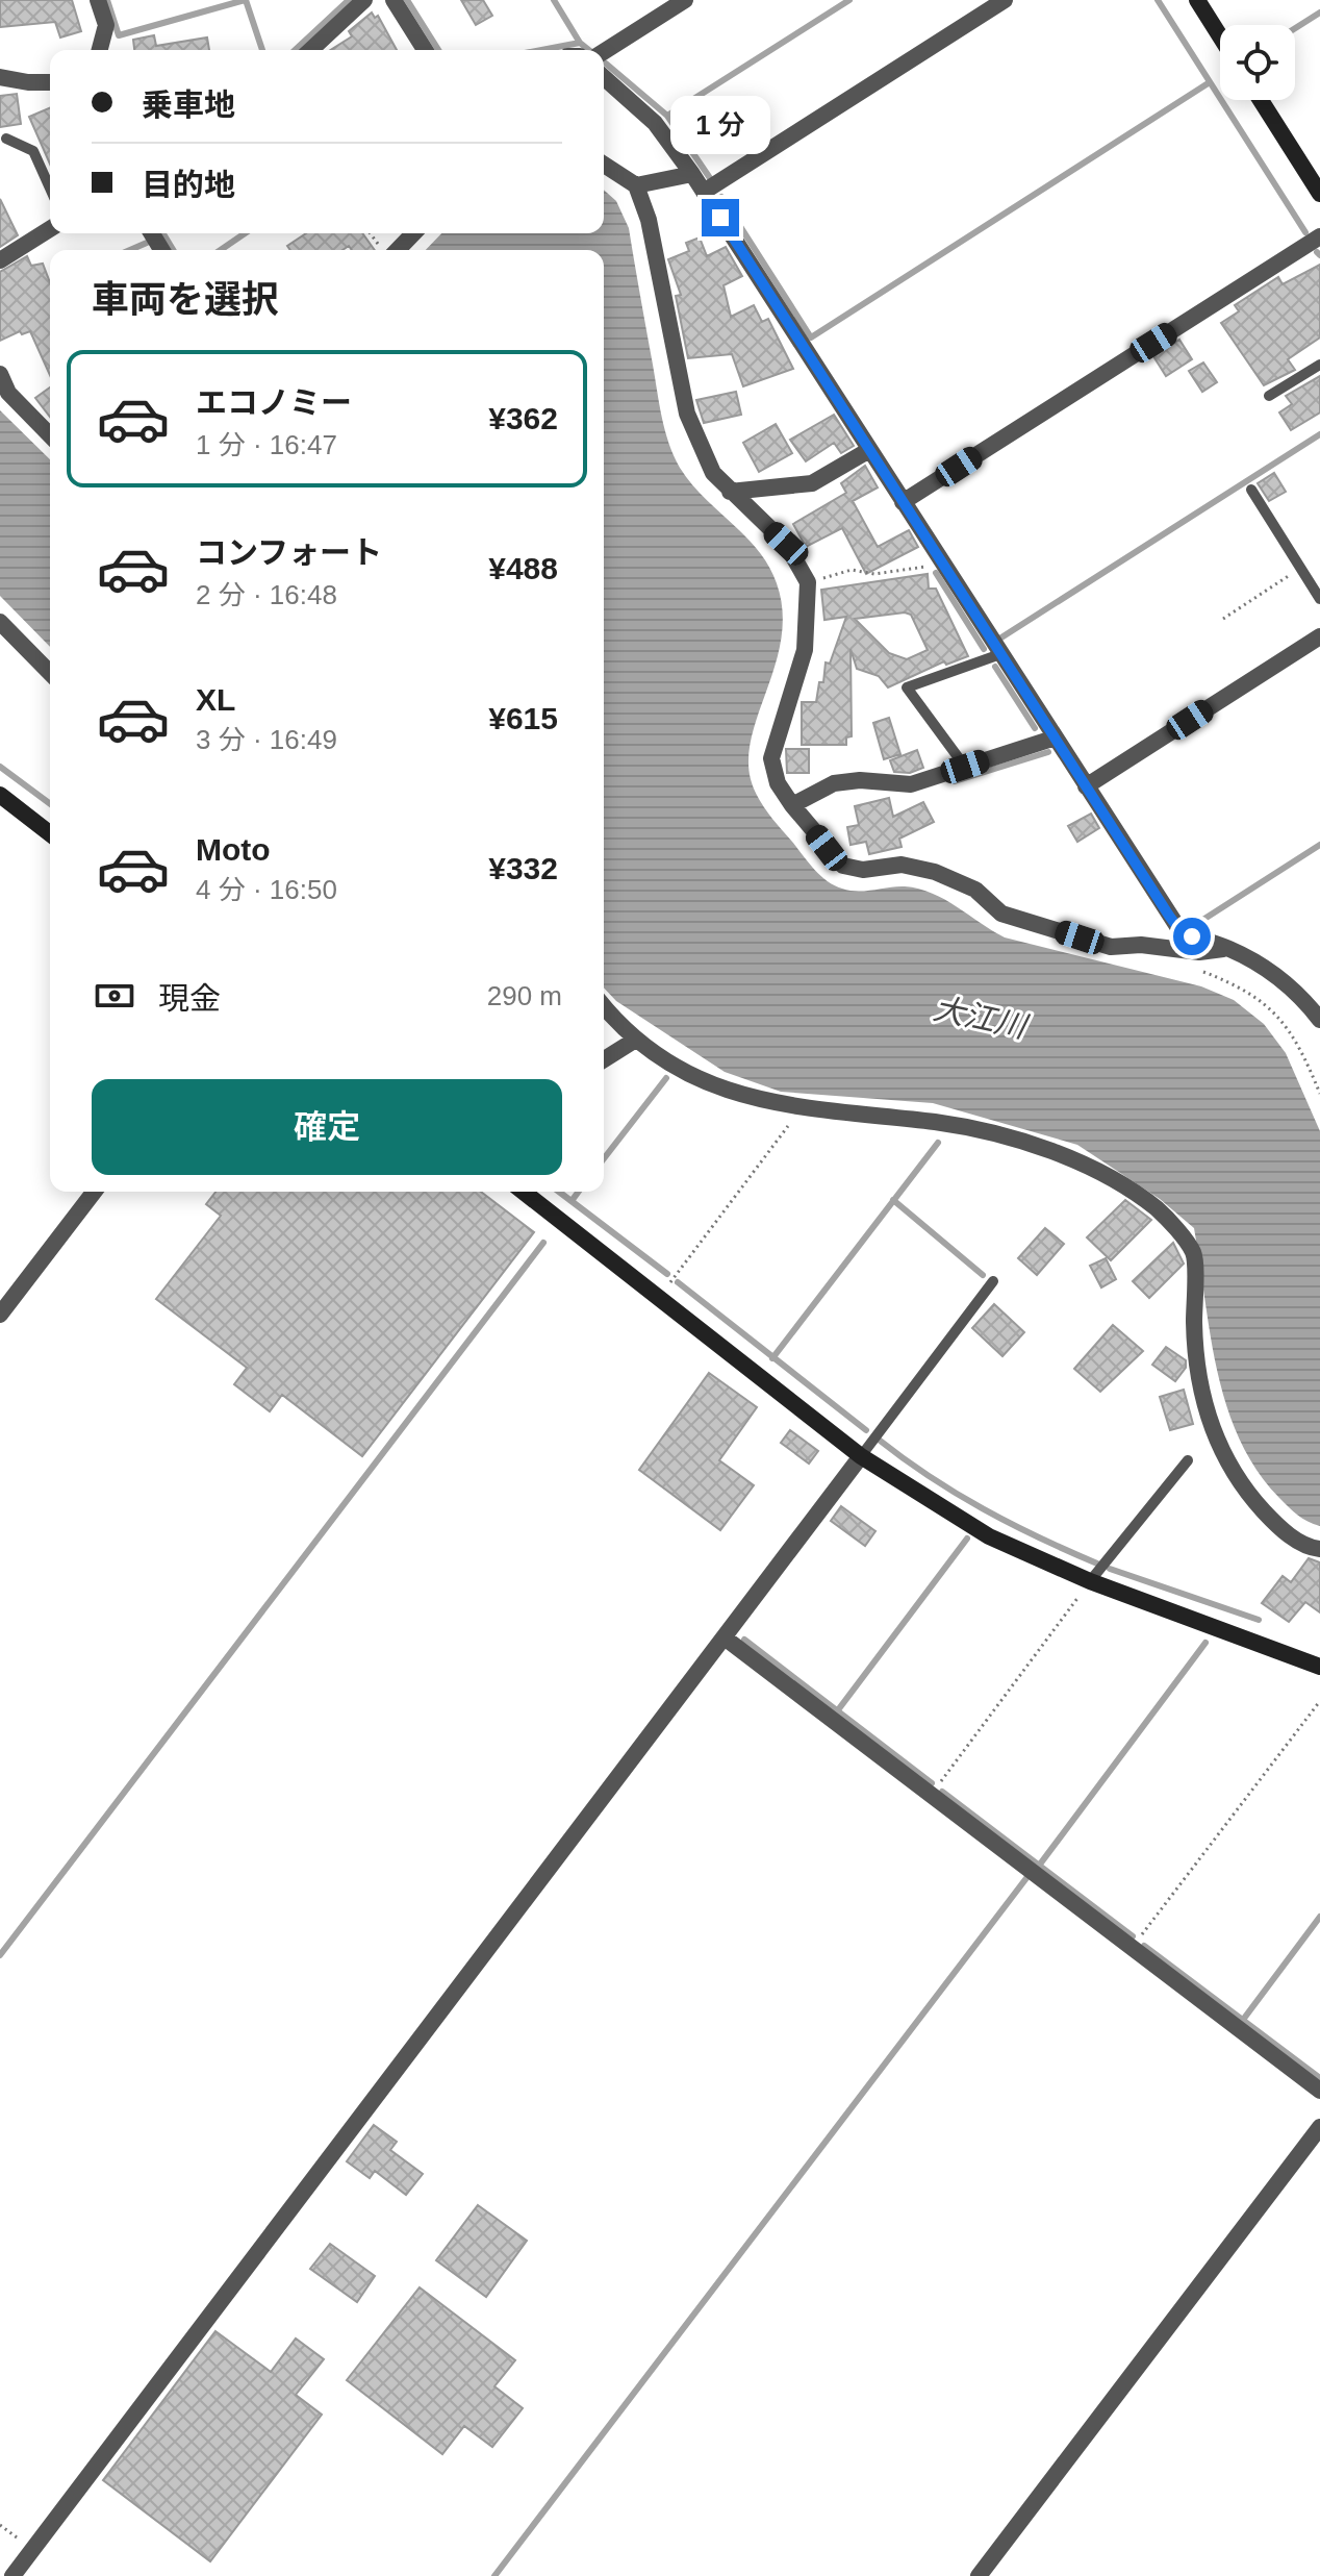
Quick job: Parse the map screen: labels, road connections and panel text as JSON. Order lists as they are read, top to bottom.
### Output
{
  "water": ["大江川"],
  "page": {
    "banner": ["乗車地", "目的地"],
    "bubble": "1 分",
    "heading": "車両を選択",
    "list": [
      {
        "name": "エコノミー",
        "note": "1 分 · 16:47",
        "value": "¥362"
      },
      {
        "name": "コンフォート",
        "note": "2 分 · 16:48",
        "value": "¥488"
      },
      {
        "name": "XL",
        "note": "3 分 · 16:49",
        "value": "¥615"
      },
      {
        "name": "Moto",
        "note": "4 分 · 16:50",
        "value": "¥332"
      }
    ],
    "pay": ["現金", "290 m"],
    "buttons": "確定"
  }
}
